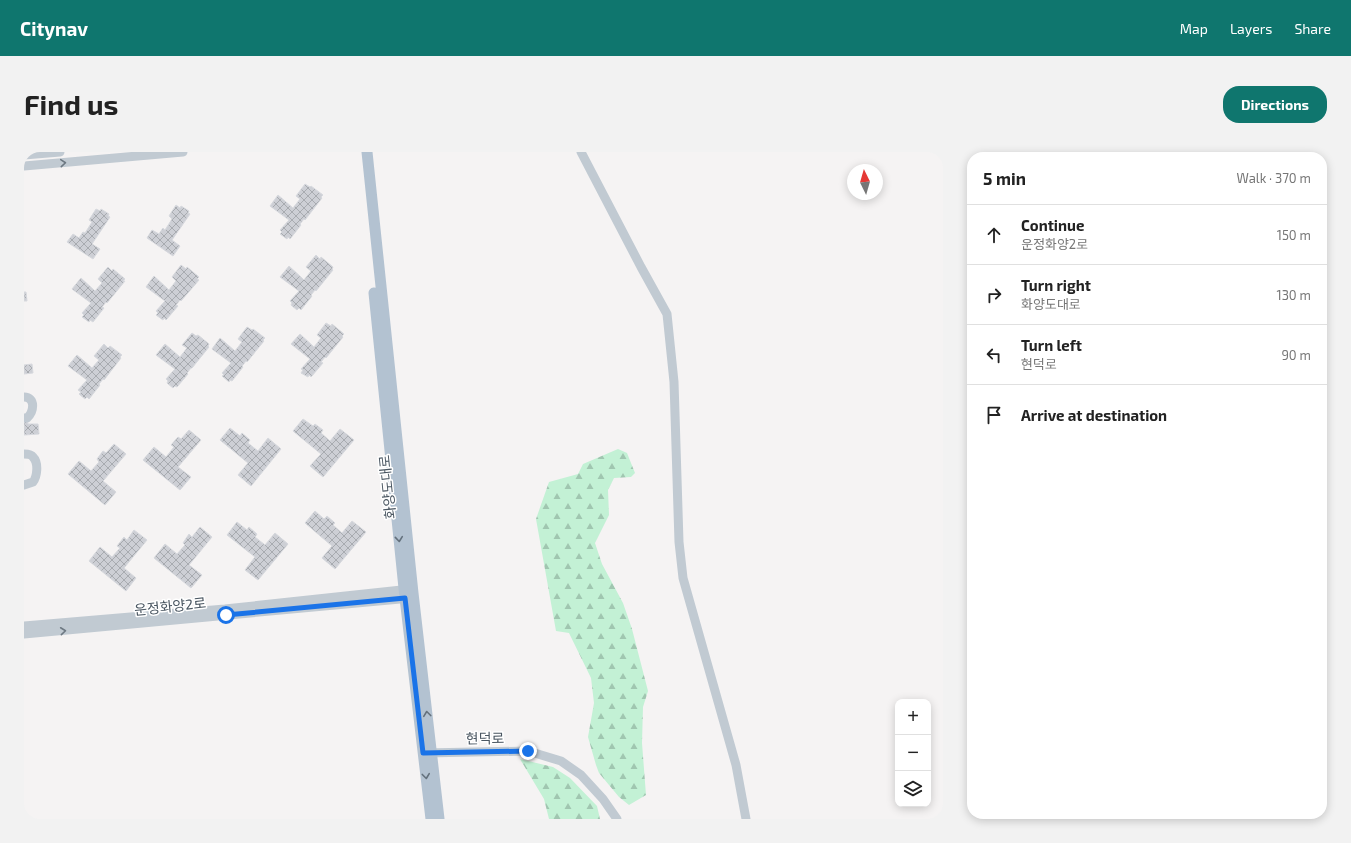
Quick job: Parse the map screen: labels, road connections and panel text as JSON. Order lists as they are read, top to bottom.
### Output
{
  "streets": {
    "main road": ["화양도대로"],
    "street": ["운정화양2로", "현덕로"]
  },
  "crossings": [
    ["화양도대로", "운정화양2로"],
    ["화양도대로", "현덕로"]
  ],
  "north": "top",
  "page": {
    "header": "Citynav",
    "nav": ["Map", "Layers", "Share"],
    "buttons": "Directions",
    "title": "Find us",
    "heading": ["5 min", "Walk · 370 m"],
    "list": [
      ["Continue", "운정화양2로", "150 m"],
      ["Turn right", "화양도대로", "130 m"],
      ["Turn left", "현덕로", "90 m"],
      "Arrive at destination"
    ],
    "map_buttons": ["+", "−"]
  }
}
